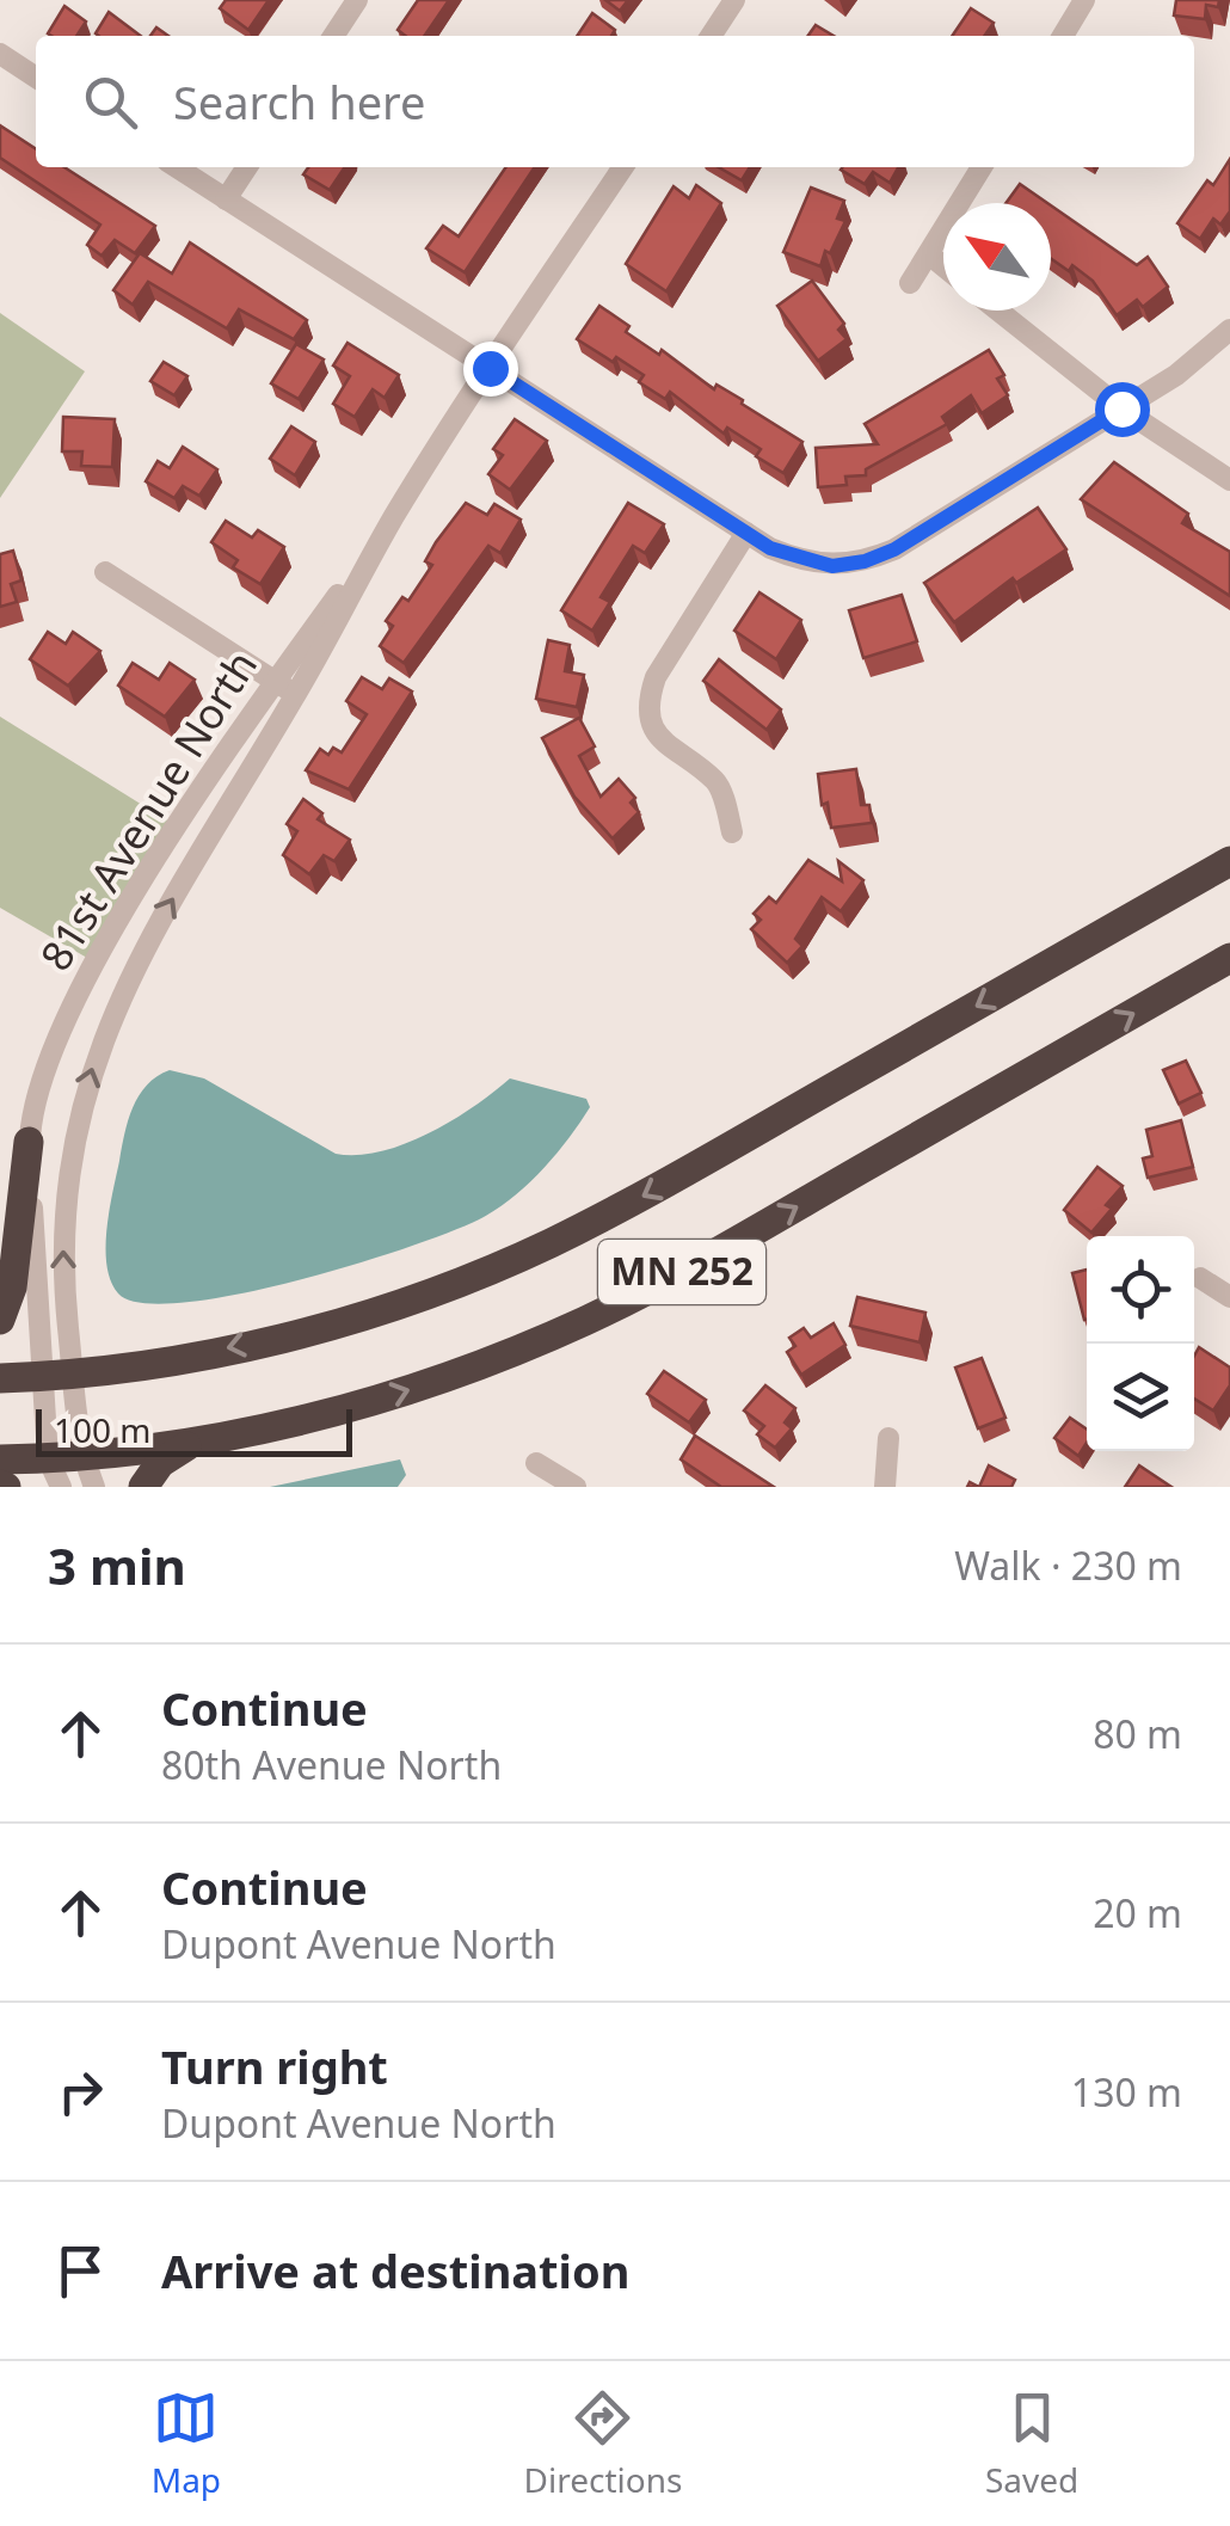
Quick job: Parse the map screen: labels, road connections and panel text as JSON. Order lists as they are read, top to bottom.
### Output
{
  "streets": {
    "highway": ["MN 252"],
    "street": ["81st Avenue North"]
  },
  "crossings": [
    ["81st Avenue North", "MN 252"]
  ],
  "scale_bar": "100 m",
  "north": "top left",
  "page": {
    "search": "Search here",
    "scale": "100 m",
    "heading": ["3 min", "Walk · 230 m"],
    "list": [
      ["Continue", "80th Avenue North", "80 m"],
      ["Continue", "Dupont Avenue North", "20 m"],
      ["Turn right", "Dupont Avenue North", "130 m"],
      "Arrive at destination"
    ],
    "nav": ["Map", "Directions", "Saved"]
  }
}
